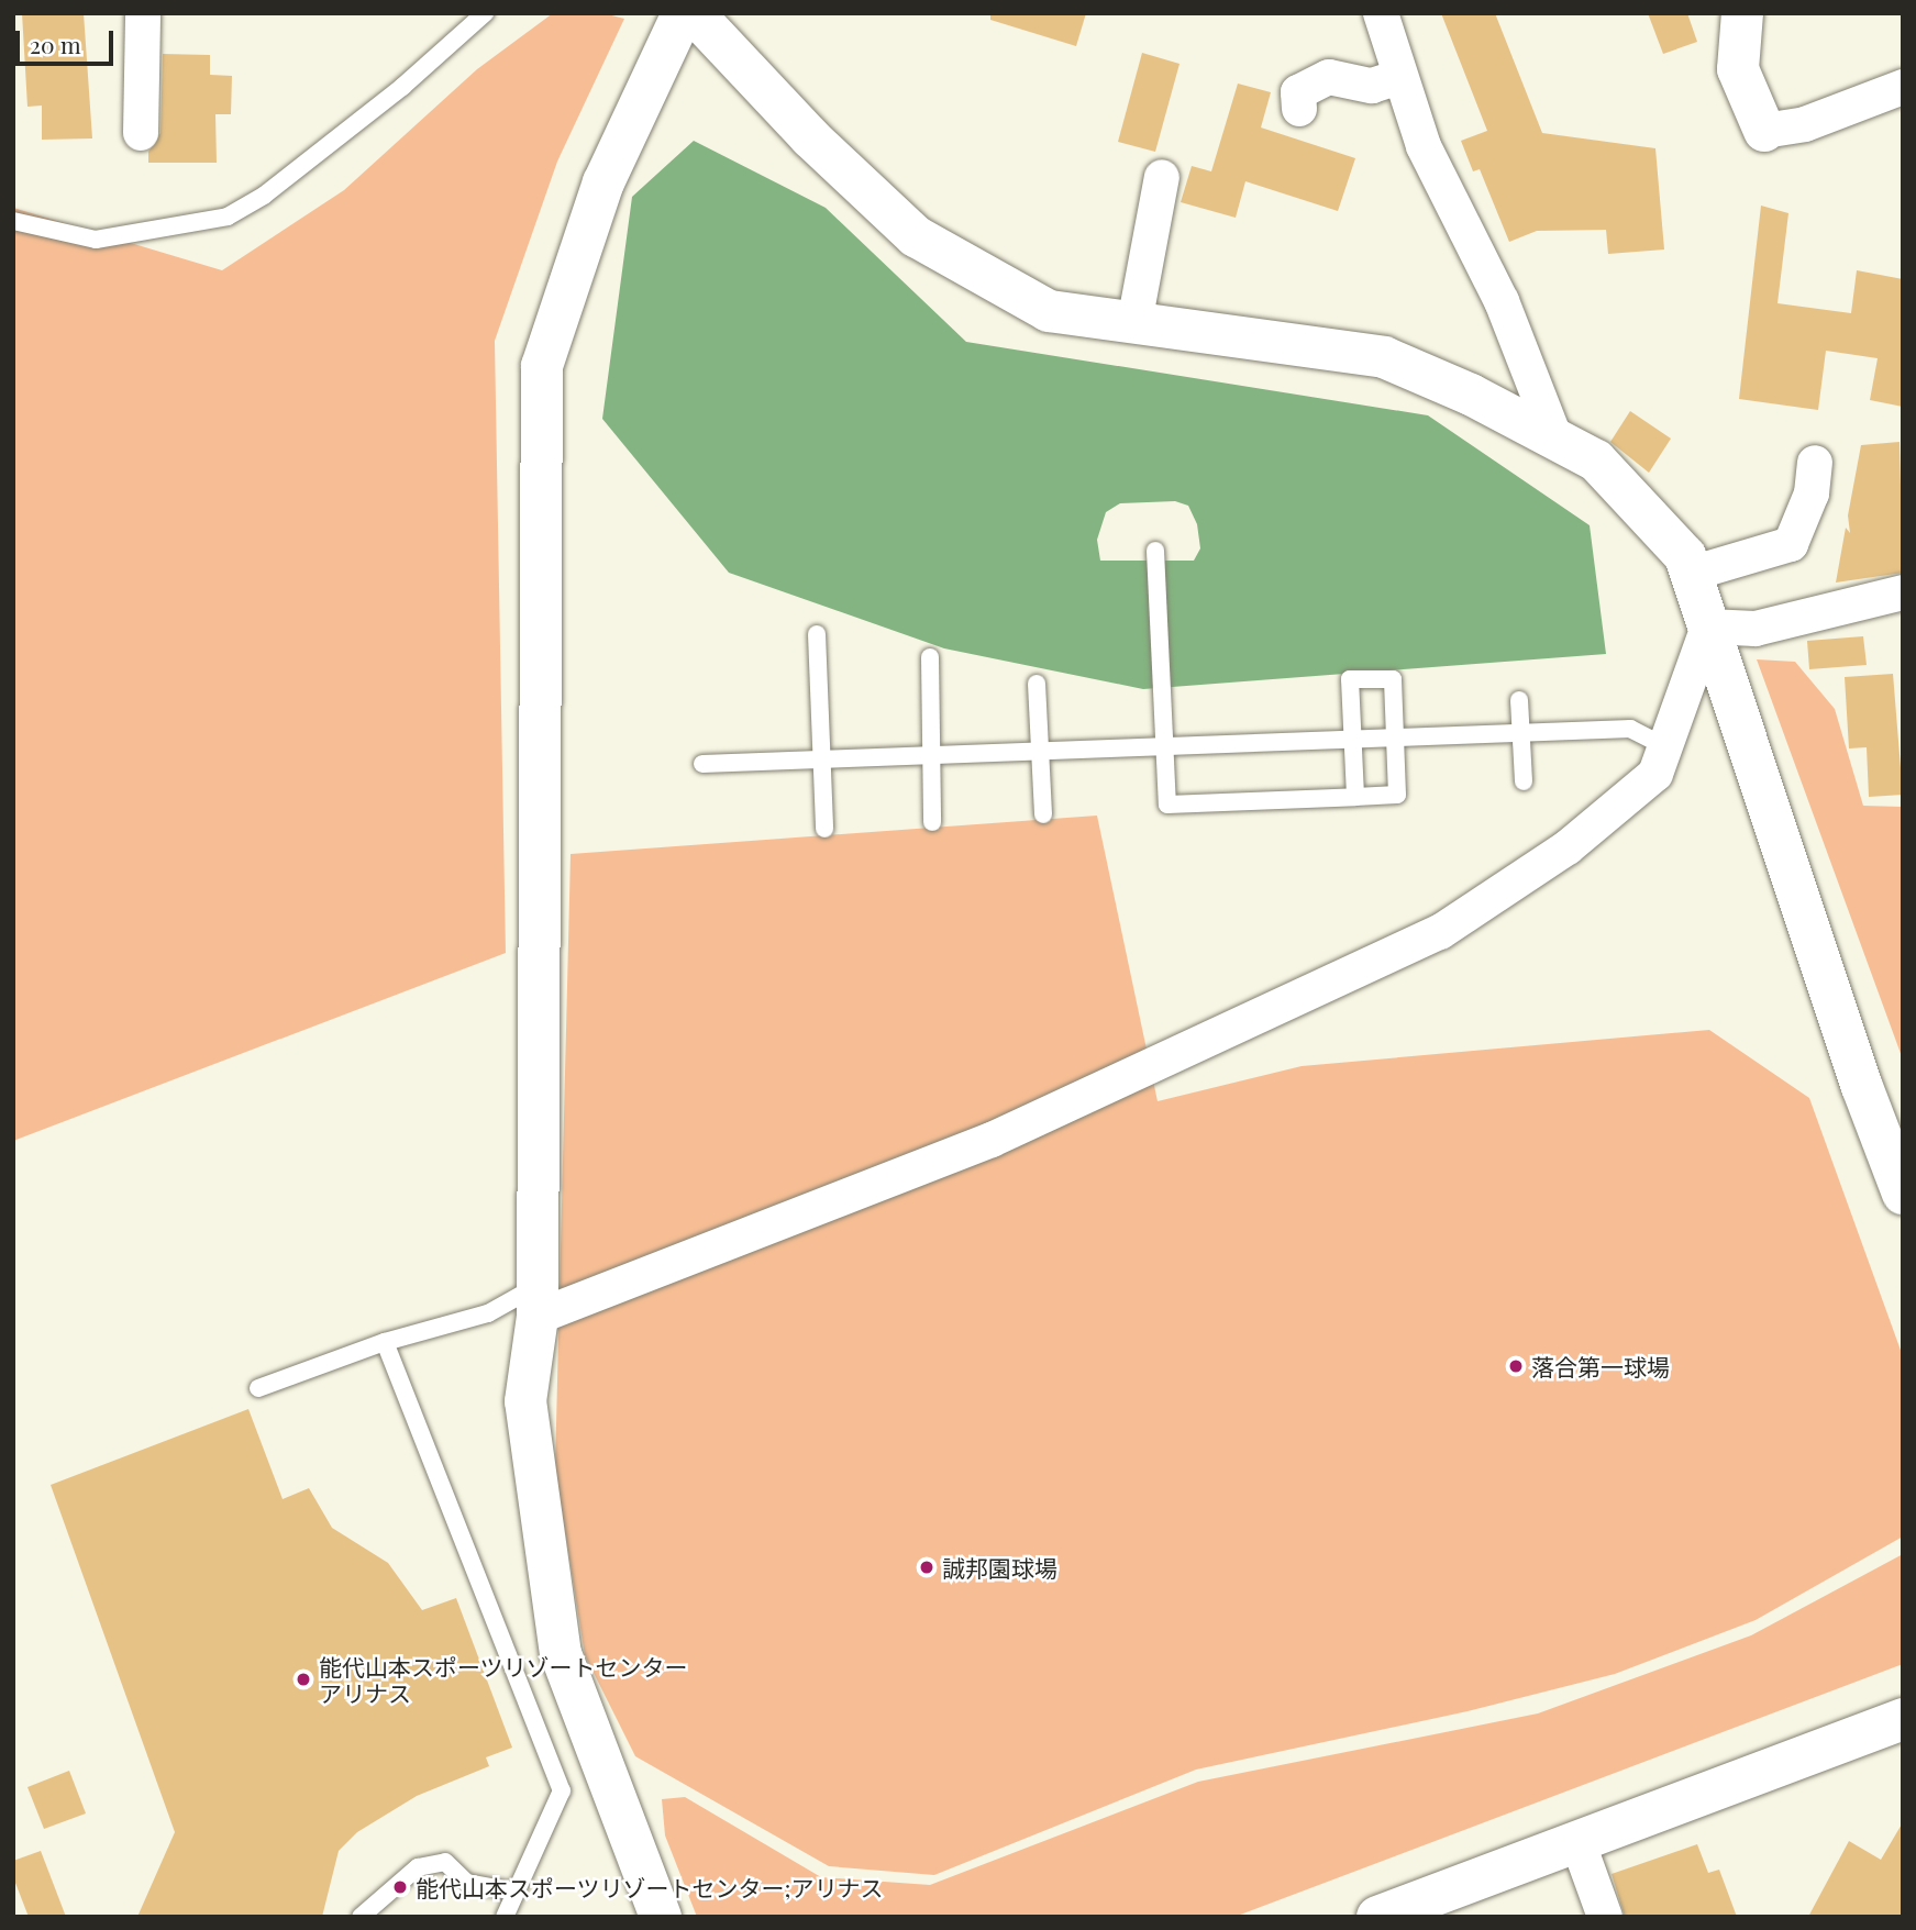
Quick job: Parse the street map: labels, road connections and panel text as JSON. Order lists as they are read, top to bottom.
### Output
{
  "places": [
    "落合第一球場",
    "誠邦園球場",
    "能代山本スポーツリゾートセンター アリナス",
    "能代山本スポーツリゾートセンター;アリナス"
  ],
  "scale_bar": "20 m"
}
